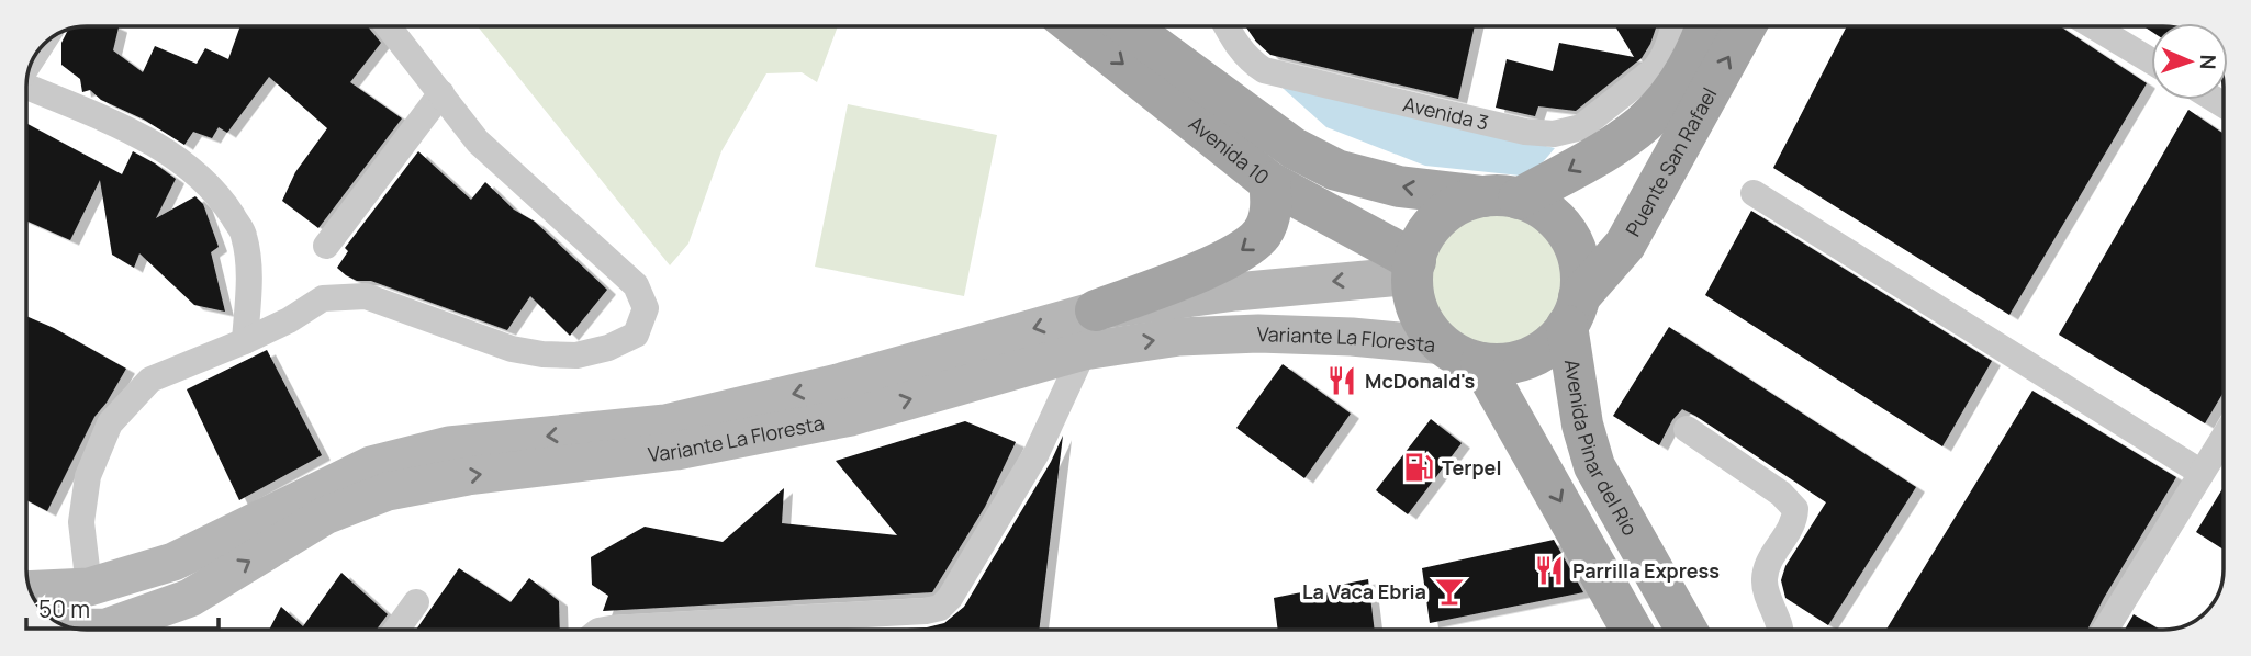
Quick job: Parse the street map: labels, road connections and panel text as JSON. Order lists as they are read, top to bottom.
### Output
{
  "streets": {
    "main road": [
      "Avenida 10",
      "Puente San Rafael",
      "Variante La Floresta",
      "Avenida Pinar del Río"
    ],
    "street": ["Avenida 3"]
  },
  "crossings": [
    ["Avenida 10", "Puente San Rafael"],
    ["Avenida 10", "Variante La Floresta"],
    ["Avenida 10", "Avenida Pinar del Río"],
    ["Puente San Rafael", "Variante La Floresta"],
    ["Puente San Rafael", "Avenida Pinar del Río"],
    ["Variante La Floresta", "Avenida Pinar del Río"]
  ],
  "places": {
    "restaurant": ["McDonald's", "Parrilla Express"],
    "fuel station": ["Terpel"],
    "bar": ["La Vaca Ebria"]
  },
  "scale_bar": "50 m",
  "north": "right"
}
